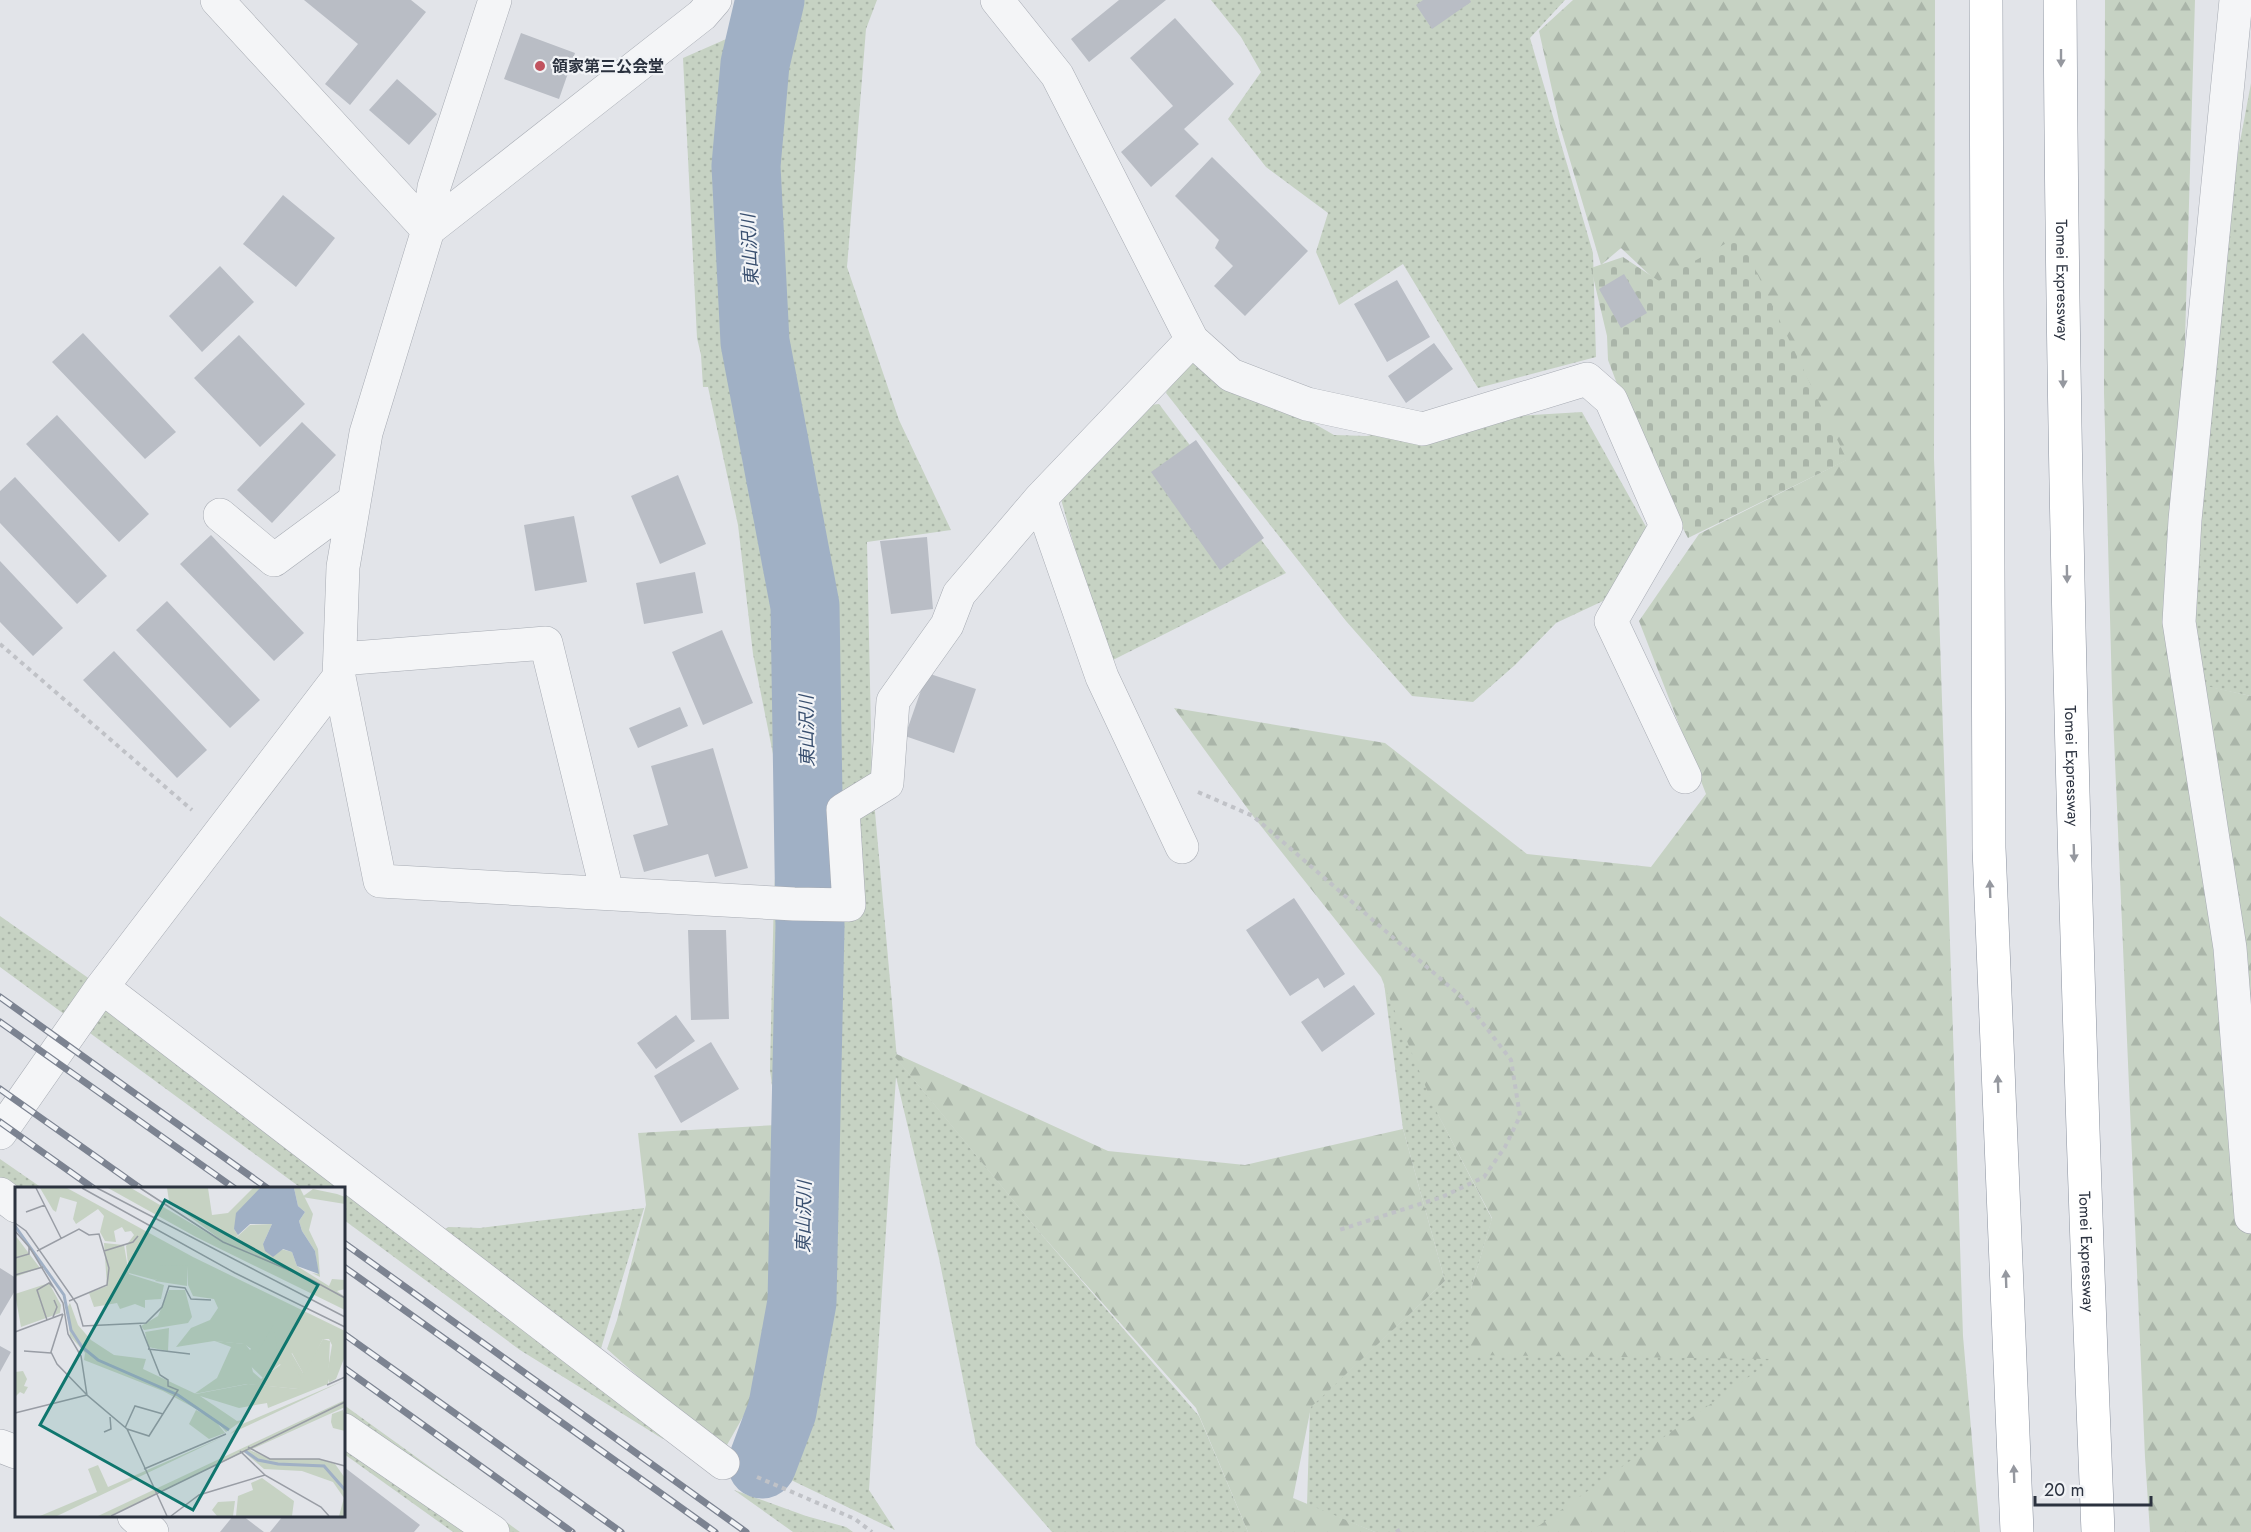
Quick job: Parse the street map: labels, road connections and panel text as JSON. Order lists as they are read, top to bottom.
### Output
{
  "streets": {
    "highway": ["Tomei Expressway"]
  },
  "water": ["東山沢川"],
  "places": ["領家第三公会堂"],
  "scale_bar": "20 m"
}
